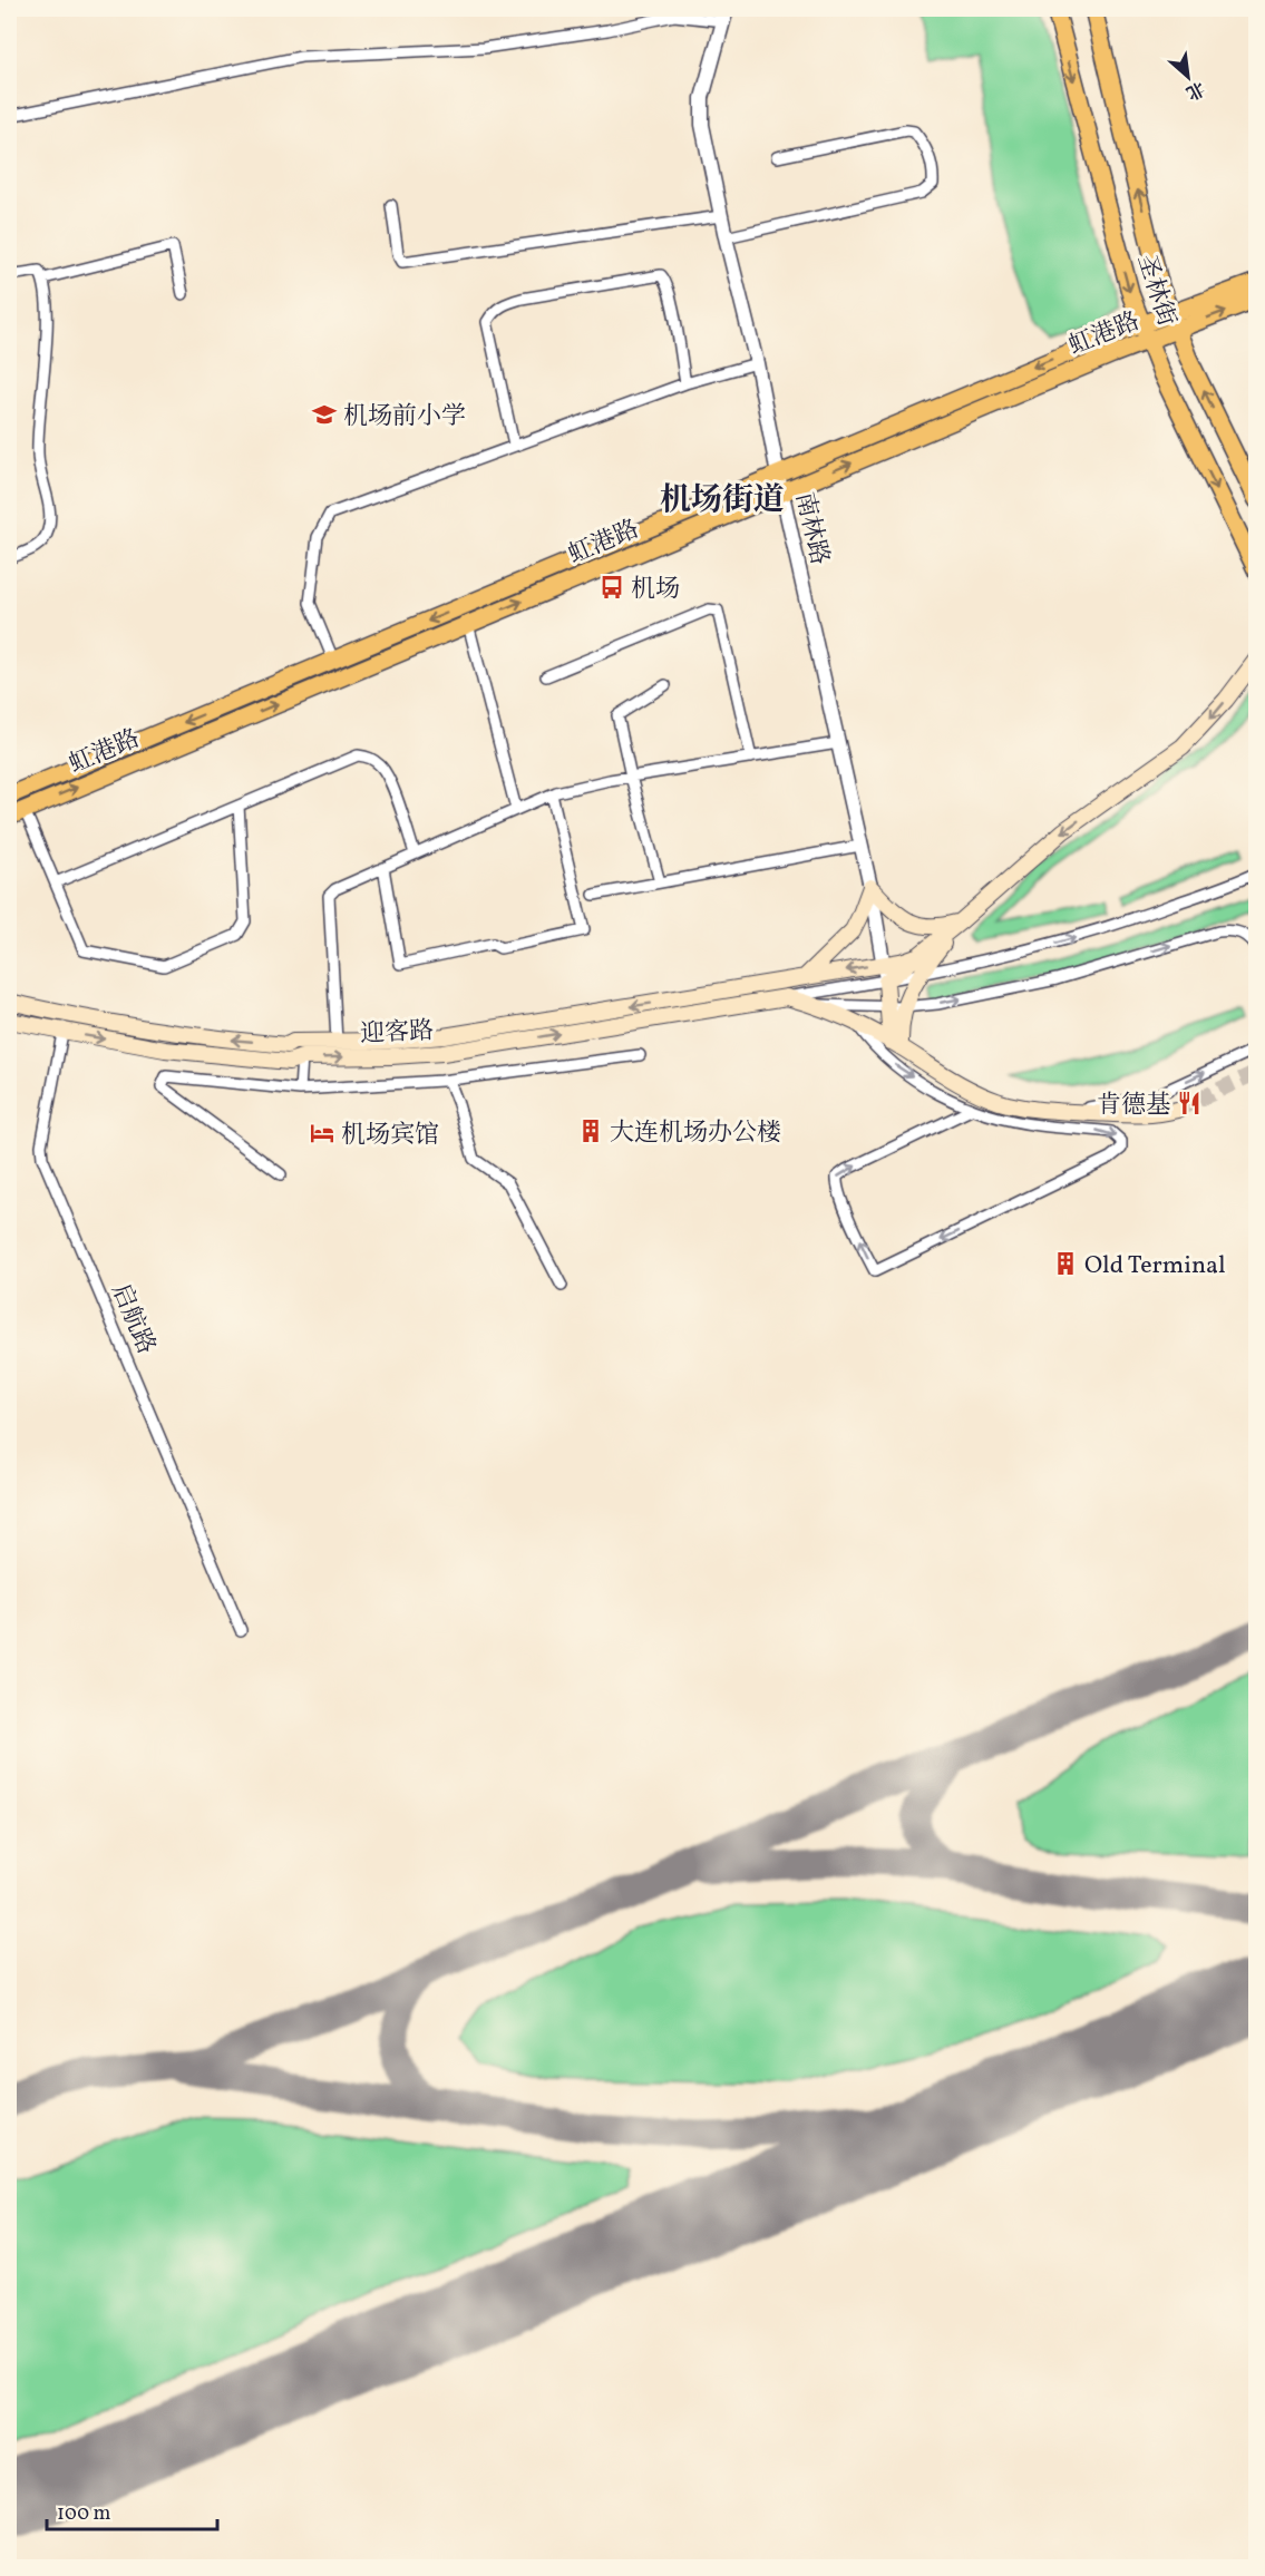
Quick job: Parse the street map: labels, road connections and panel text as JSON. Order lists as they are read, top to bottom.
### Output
{
  "streets": {
    "highway": ["圣林街", "虹港路"],
    "main road": ["迎客路"],
    "street": ["南林路", "启航路"]
  },
  "crossings": [
    ["圣林街", "虹港路"],
    ["虹港路", "南林路"],
    ["南林路", "迎客路"],
    ["迎客路", "启航路"]
  ],
  "districts": ["机场街道"],
  "places": {
    "school or university": ["机场前小学"],
    "bus stop": ["机场"],
    "restaurant": ["肯德基"],
    "building": ["大连机场办公楼", "Old Terminal"],
    "hotel": ["机场宾馆"]
  },
  "scale_bar": "100 m",
  "north": "bottom right"
}
